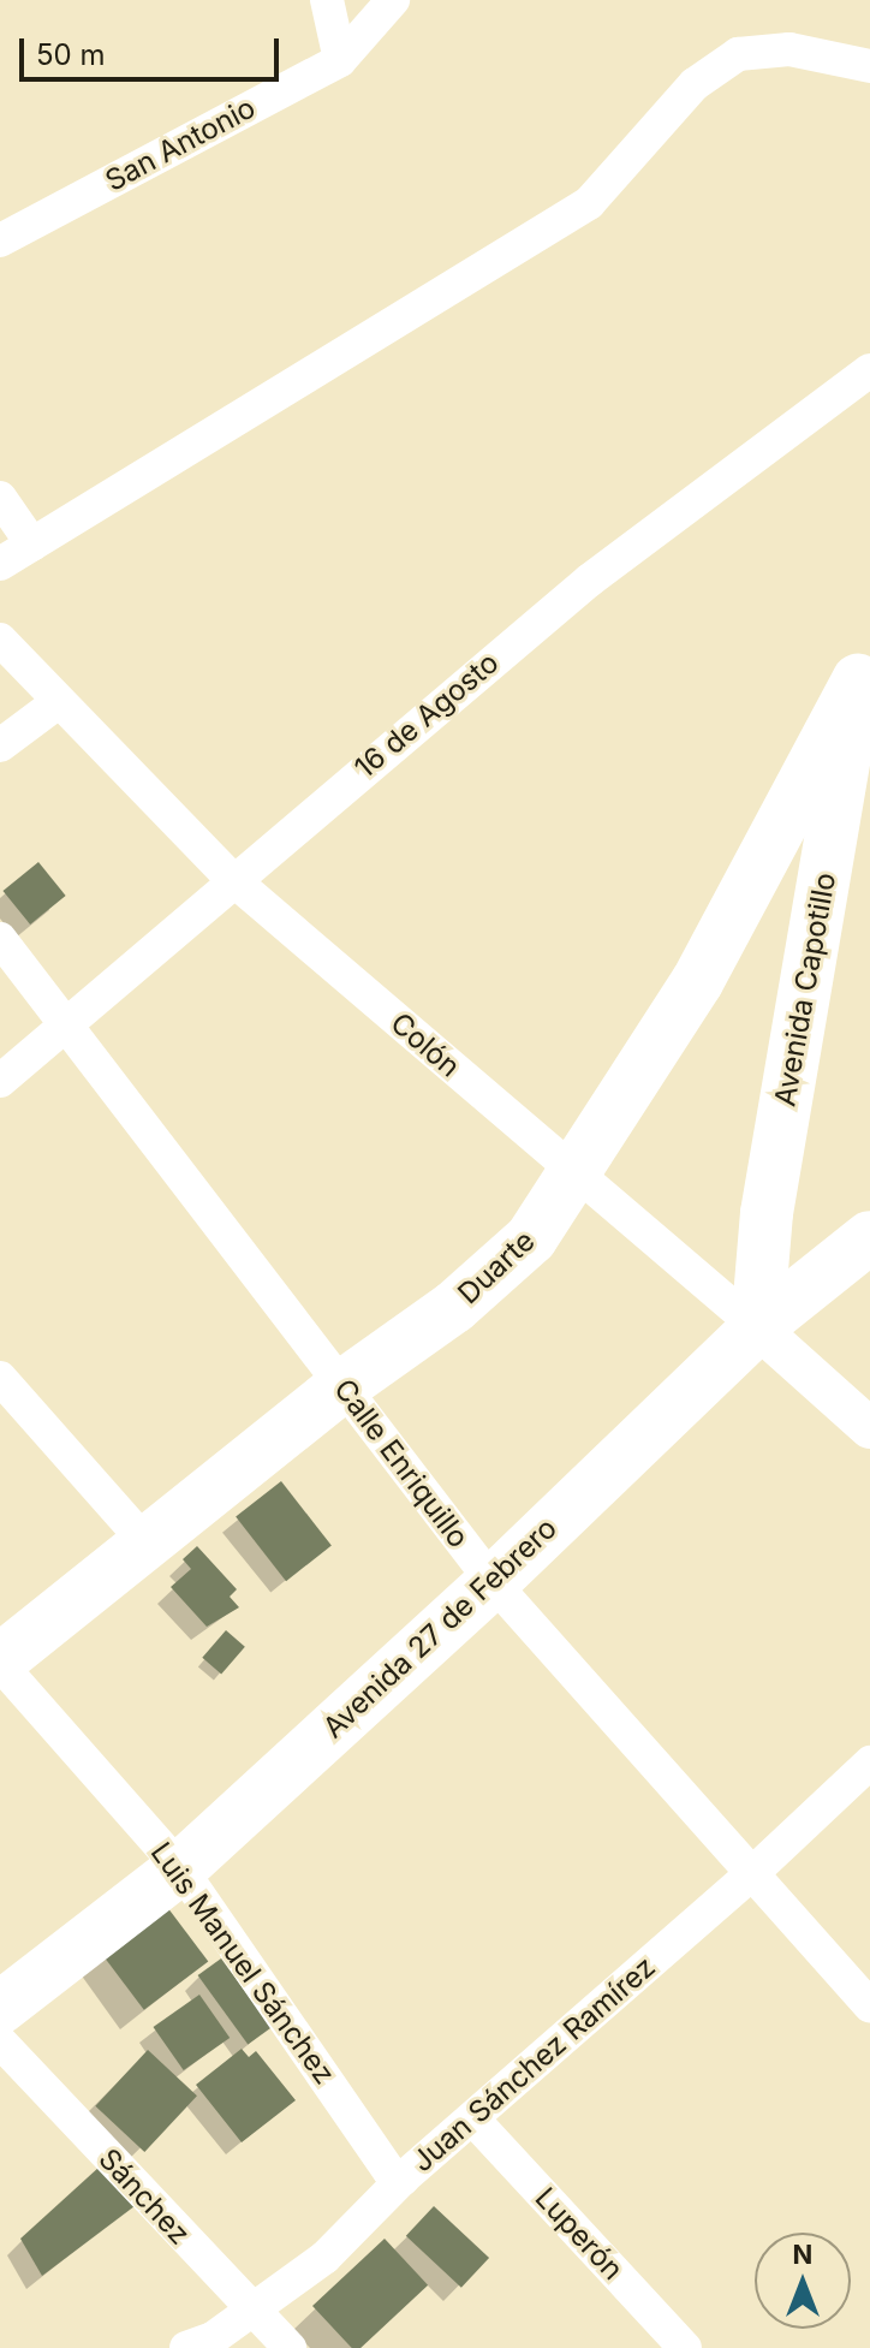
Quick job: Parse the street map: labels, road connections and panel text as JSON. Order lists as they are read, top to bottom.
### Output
{
  "streets": {
    "main road": ["Avenida Capotillo", "Duarte", "Avenida 27 de Febrero"],
    "street": [
      "San Antonio",
      "16 de Agosto",
      "Colón",
      "Calle Enriquillo",
      "Luis Manuel Sánchez",
      "Juan Sánchez Ramírez",
      "Sánchez",
      "Luperón"
    ]
  },
  "crossings": [
    ["16 de Agosto", "Colón"],
    ["16 de Agosto", "Calle Enriquillo"],
    ["Avenida Capotillo", "Colón"],
    ["Avenida Capotillo", "Duarte"],
    ["Avenida Capotillo", "Avenida 27 de Febrero"],
    ["Colón", "Duarte"],
    ["Colón", "Avenida 27 de Febrero"],
    ["Duarte", "Calle Enriquillo"],
    ["Duarte", "Luis Manuel Sánchez"],
    ["Calle Enriquillo", "Avenida 27 de Febrero"],
    ["Calle Enriquillo", "Juan Sánchez Ramírez"],
    ["Avenida 27 de Febrero", "Luis Manuel Sánchez"],
    ["Luis Manuel Sánchez", "Juan Sánchez Ramírez"],
    ["Juan Sánchez Ramírez", "Sánchez"],
    ["Juan Sánchez Ramírez", "Luperón"]
  ],
  "scale_bar": "50 m",
  "north": "top"
}
